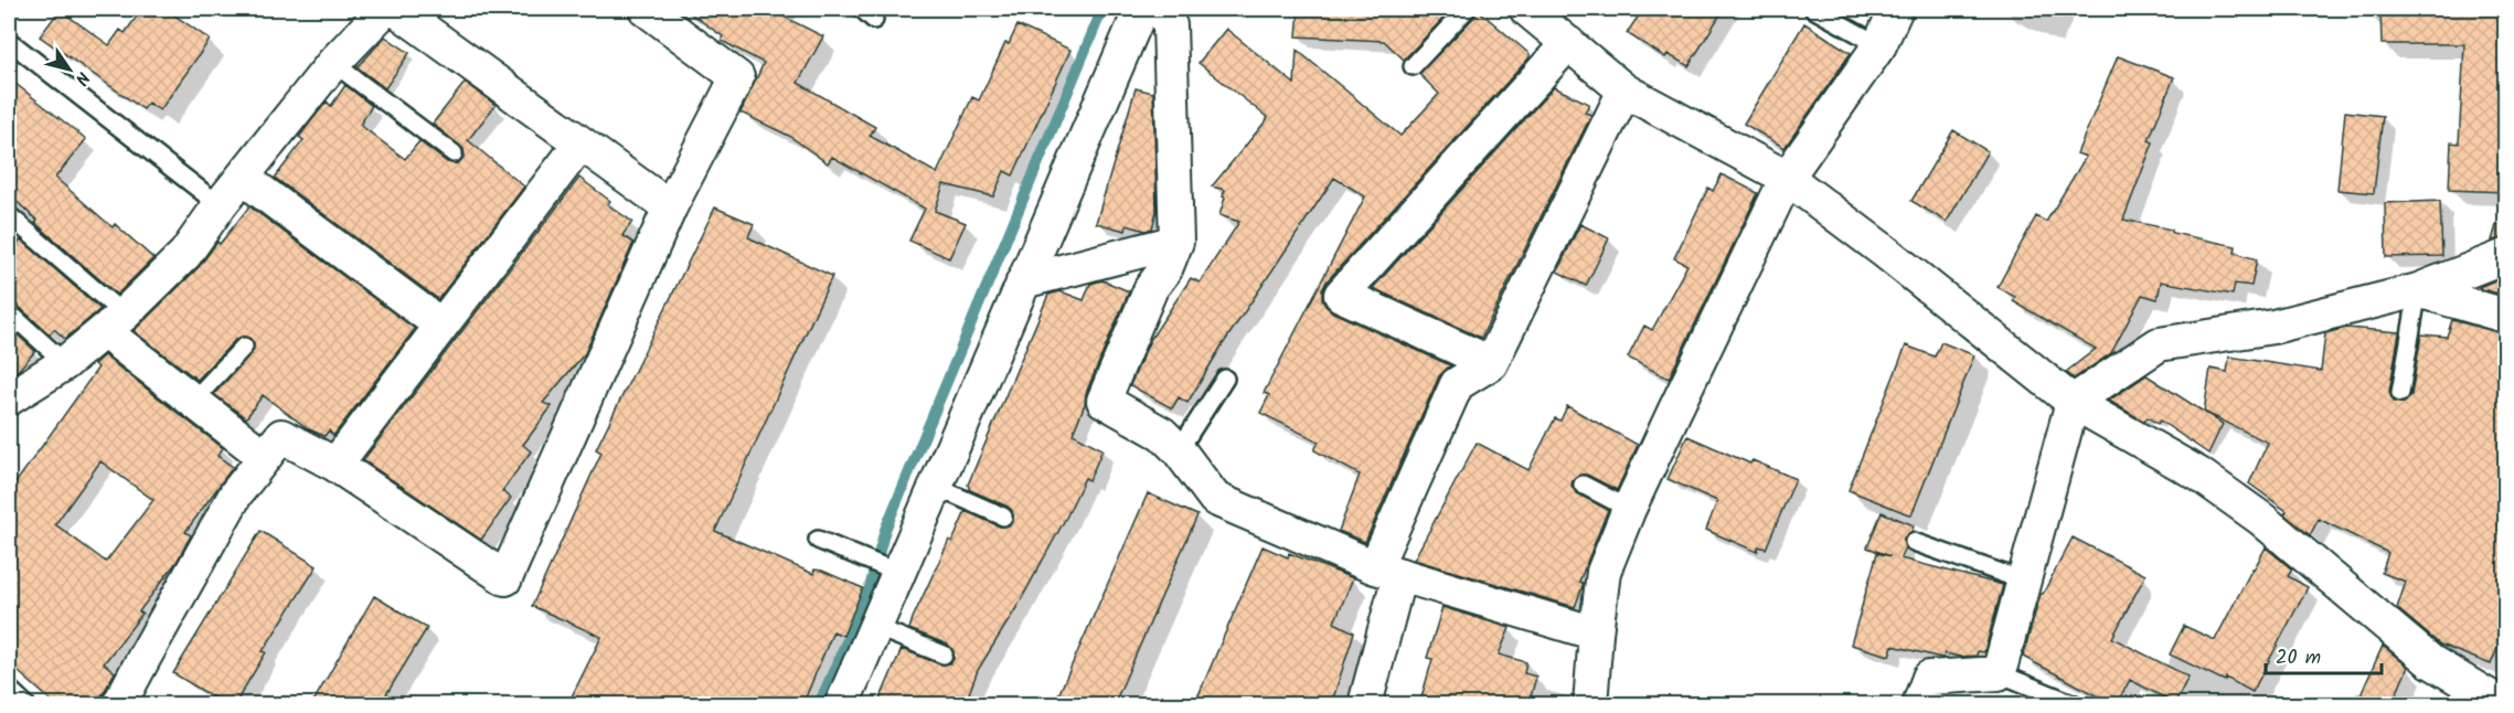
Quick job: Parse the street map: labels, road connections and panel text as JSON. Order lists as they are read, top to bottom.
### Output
{
  "scale_bar": "20 m",
  "north": "bottom right"
}
